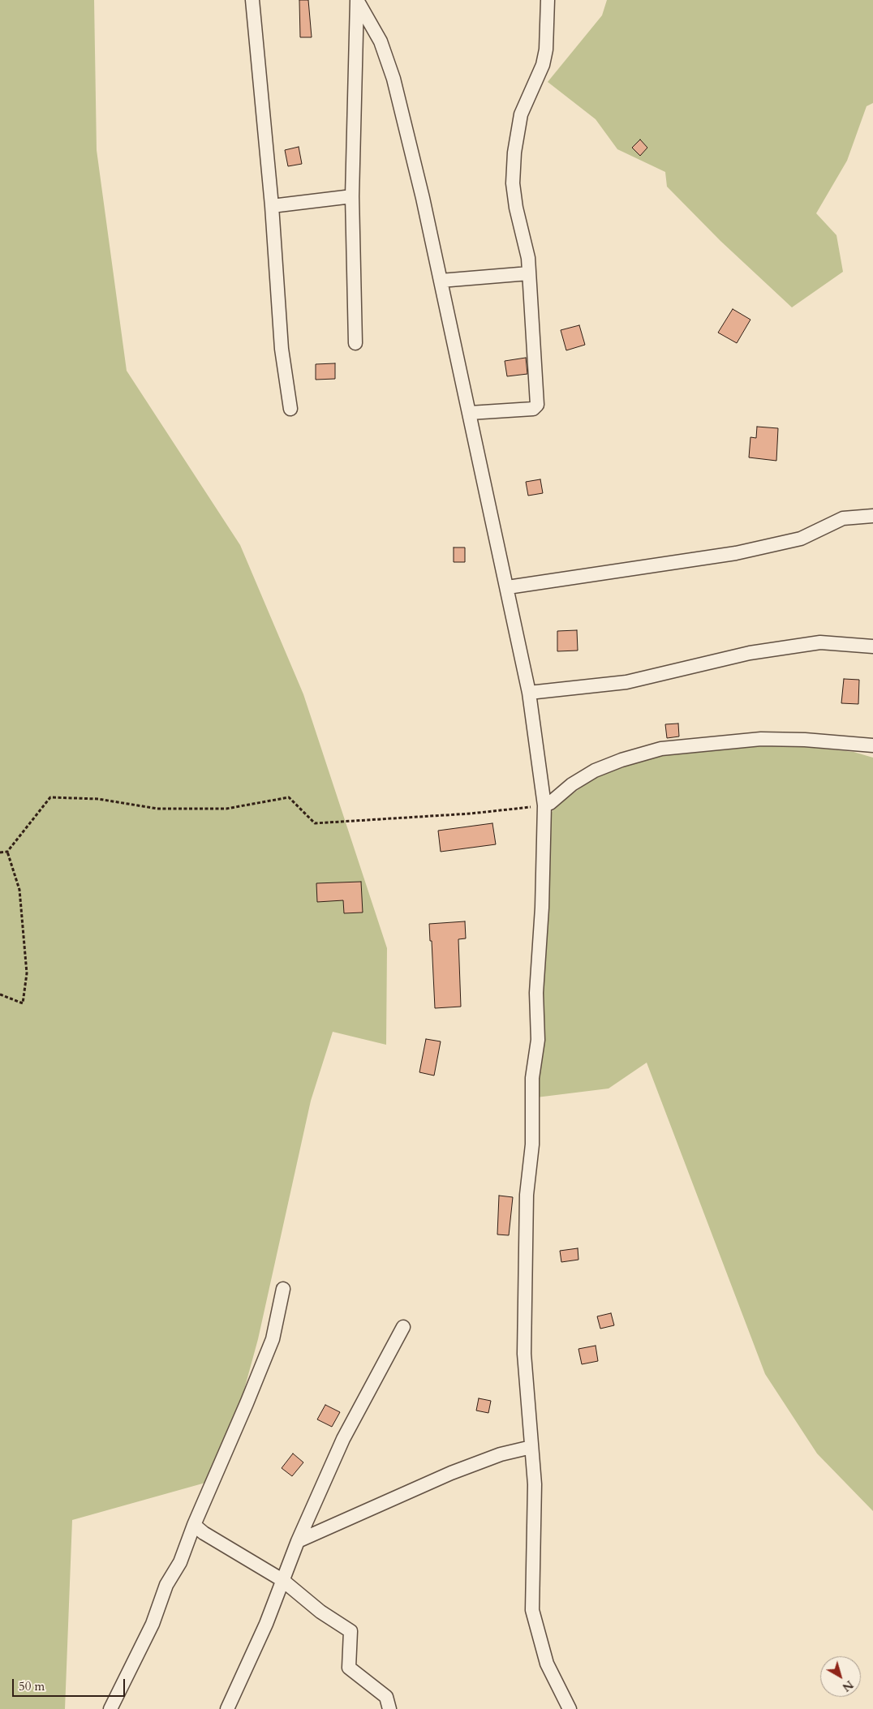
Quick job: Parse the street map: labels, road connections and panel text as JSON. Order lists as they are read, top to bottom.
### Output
{
  "scale_bar": "50 m",
  "north": "bottom right"
}
